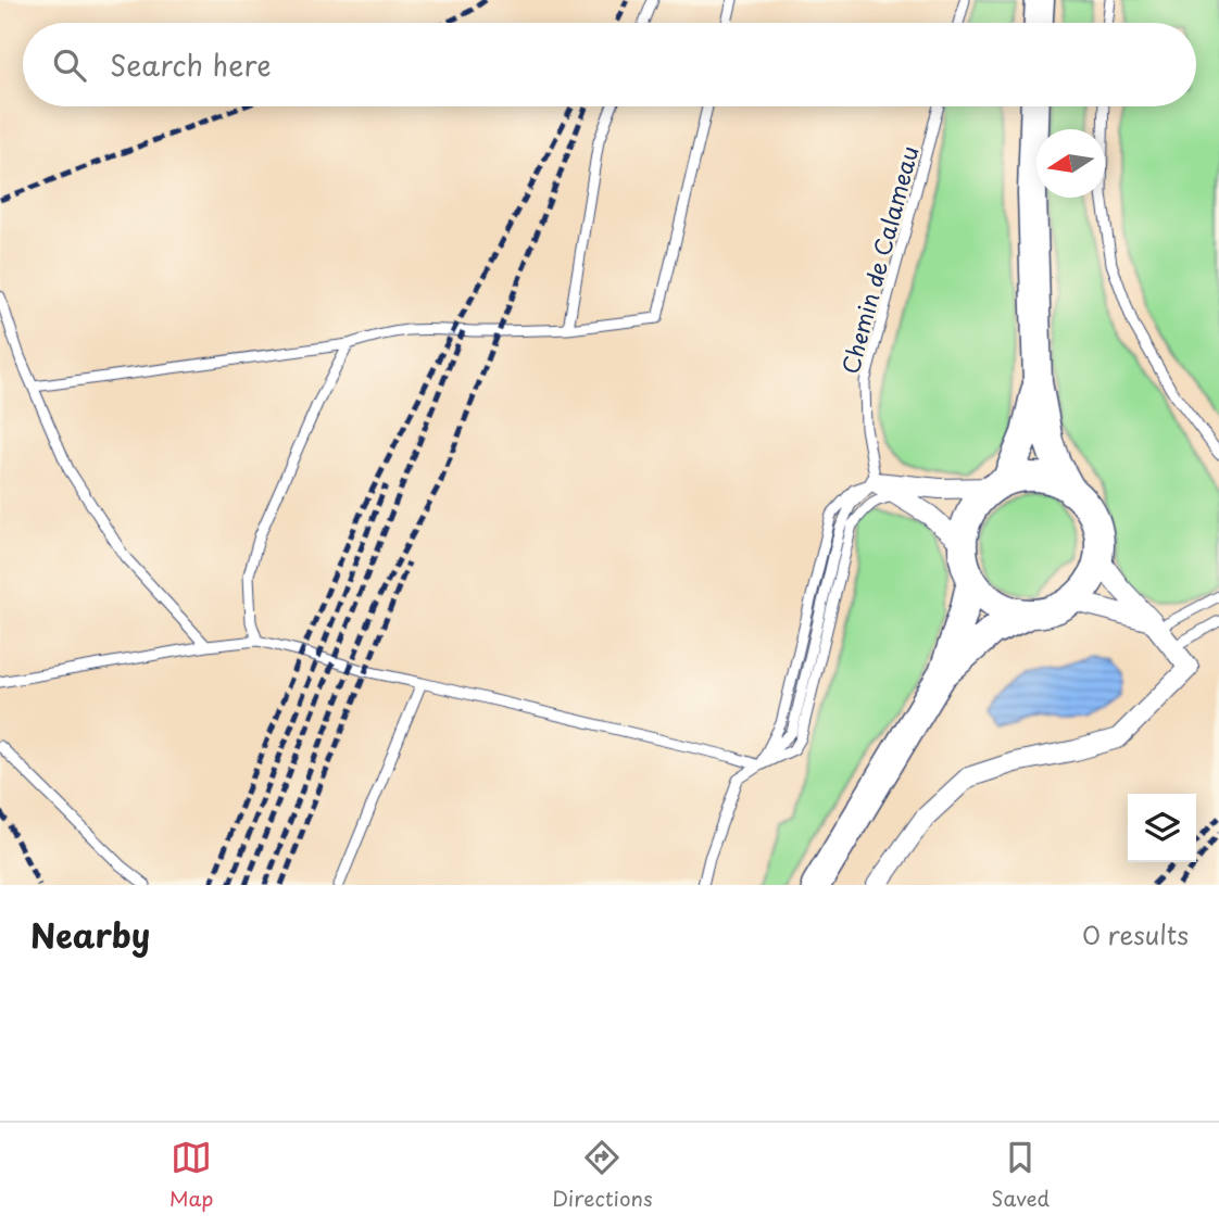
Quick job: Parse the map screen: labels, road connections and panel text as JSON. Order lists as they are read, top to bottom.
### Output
{
  "streets": {
    "lane": ["Chemin de Calameau"]
  },
  "north": "left",
  "page": {
    "search": "Search here",
    "heading": ["Nearby", "0 results"],
    "nav": ["Map", "Directions", "Saved"]
  }
}
